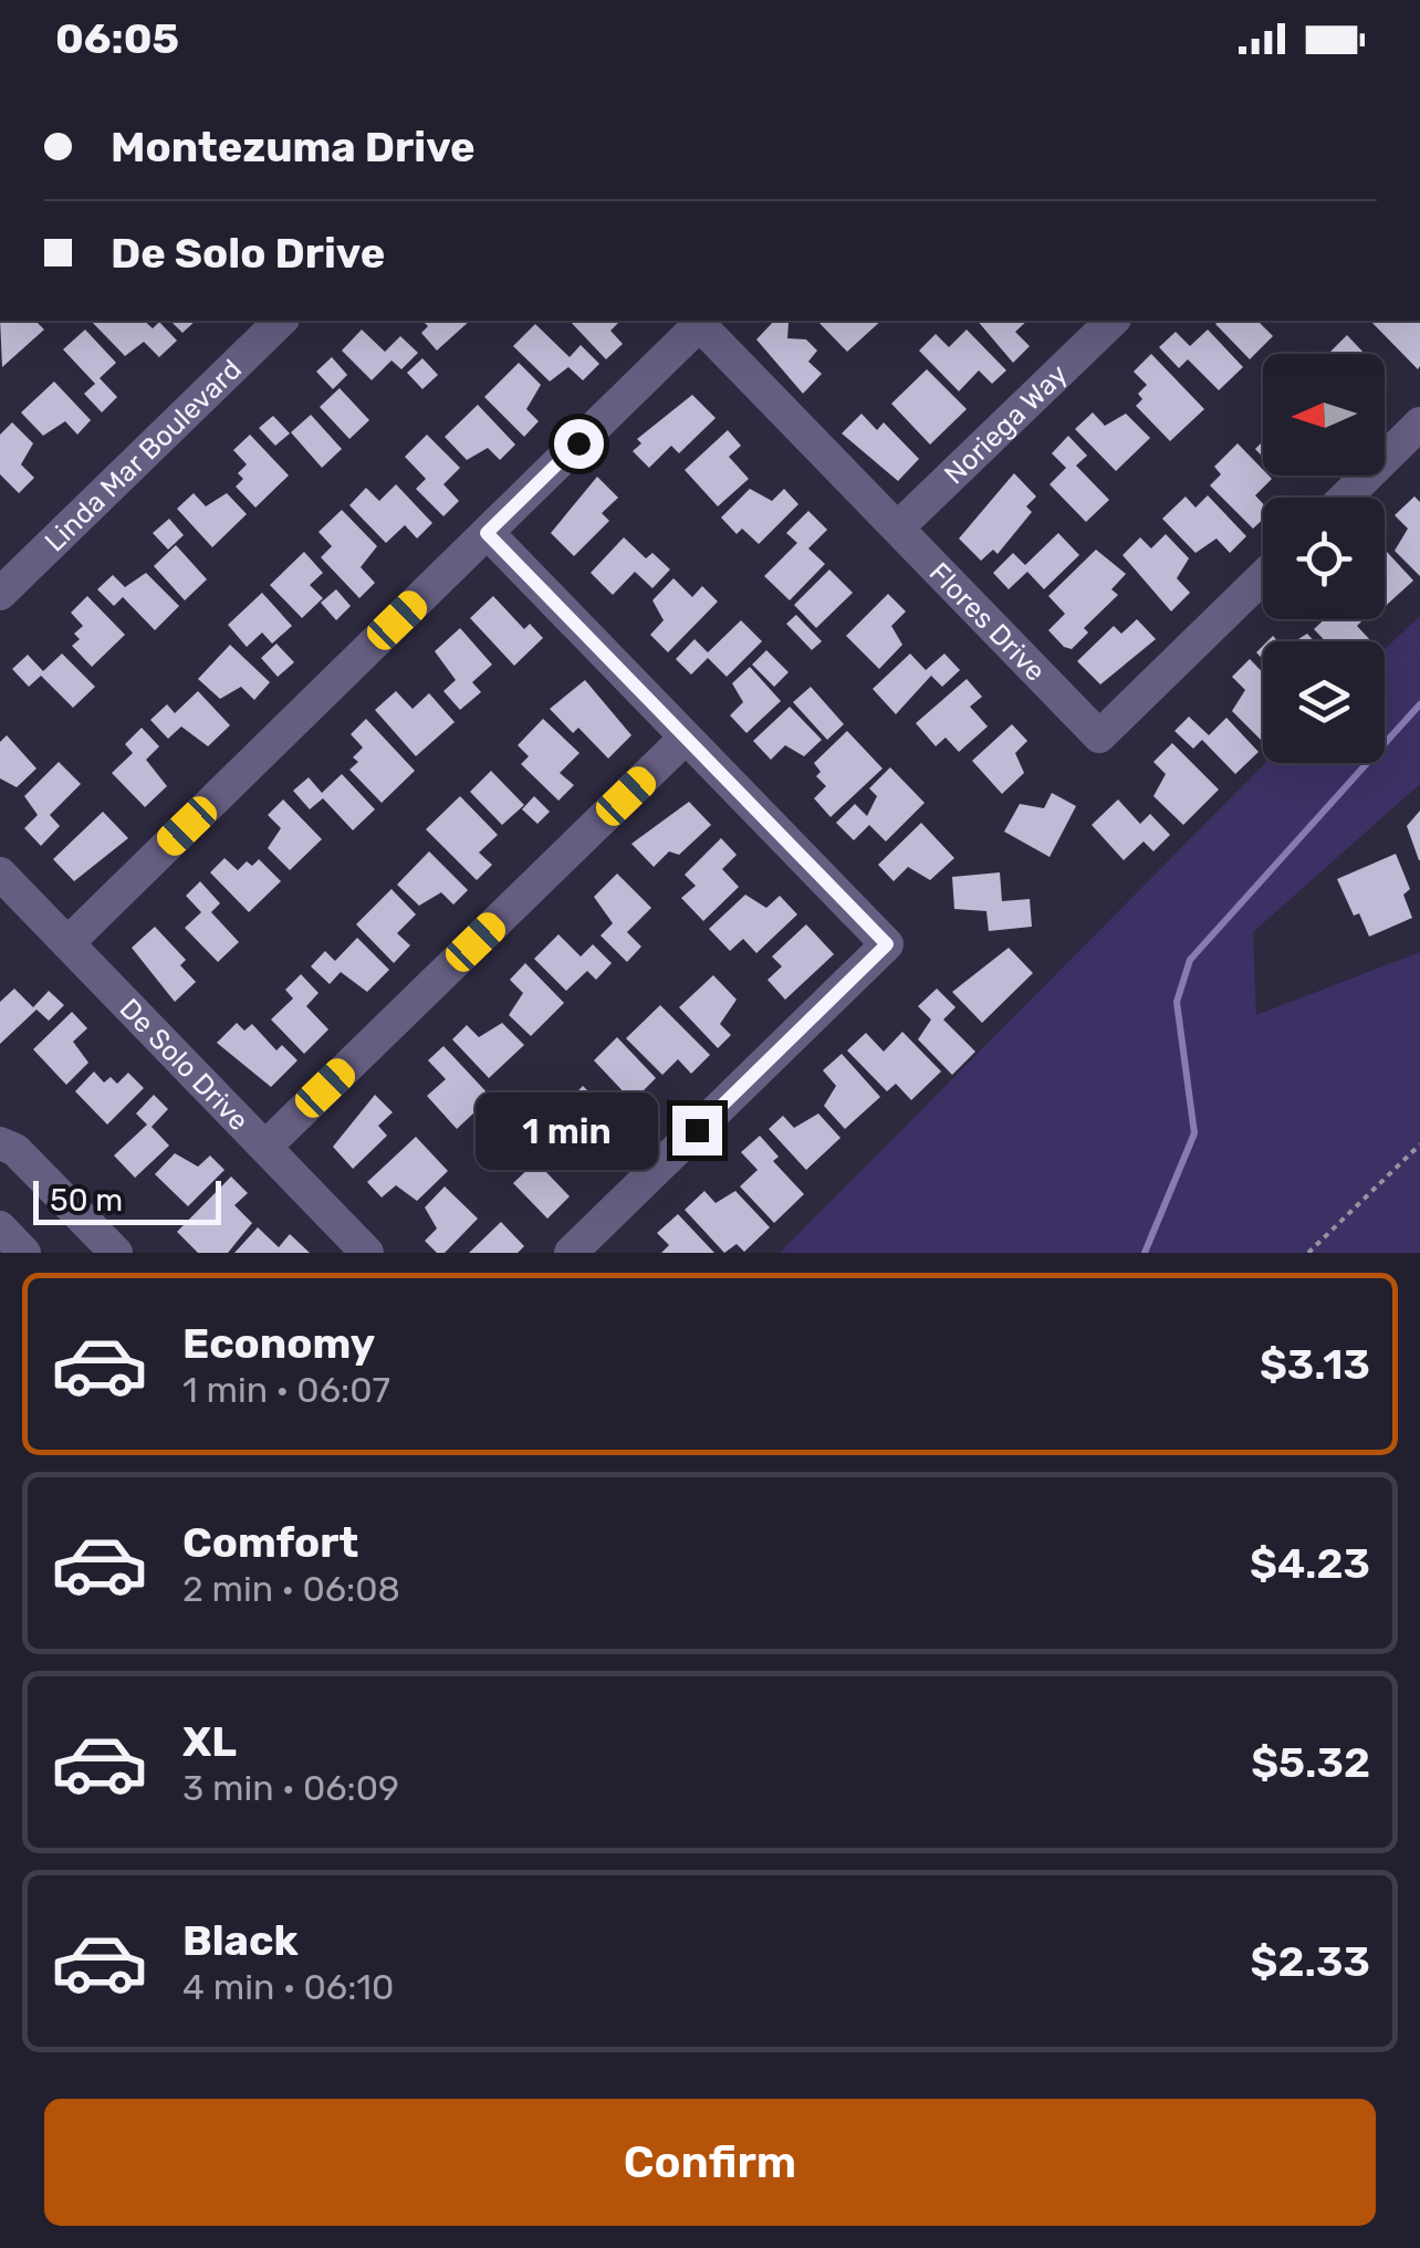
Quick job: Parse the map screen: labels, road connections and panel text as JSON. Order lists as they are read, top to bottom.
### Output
{
  "streets": {
    "street": [
      "Noriega Way",
      "Linda Mar Boulevard",
      "Flores Drive",
      "De Solo Drive"
    ]
  },
  "crossings": [
    ["Noriega Way", "Flores Drive"]
  ],
  "scale_bar": "50 m",
  "north": "left",
  "page": {
    "status": "06:05",
    "banner": ["Montezuma Drive", "De Solo Drive"],
    "bubble": "1 min",
    "scale": "50 m",
    "list": [
      {
        "name": "Economy",
        "note": "1 min · 06:07",
        "value": "$3.13"
      },
      {
        "name": "Comfort",
        "note": "2 min · 06:08",
        "value": "$4.23"
      },
      {
        "name": "XL",
        "note": "3 min · 06:09",
        "value": "$5.32"
      },
      {
        "name": "Black",
        "note": "4 min · 06:10",
        "value": "$2.33"
      }
    ],
    "buttons": "Confirm"
  }
}
